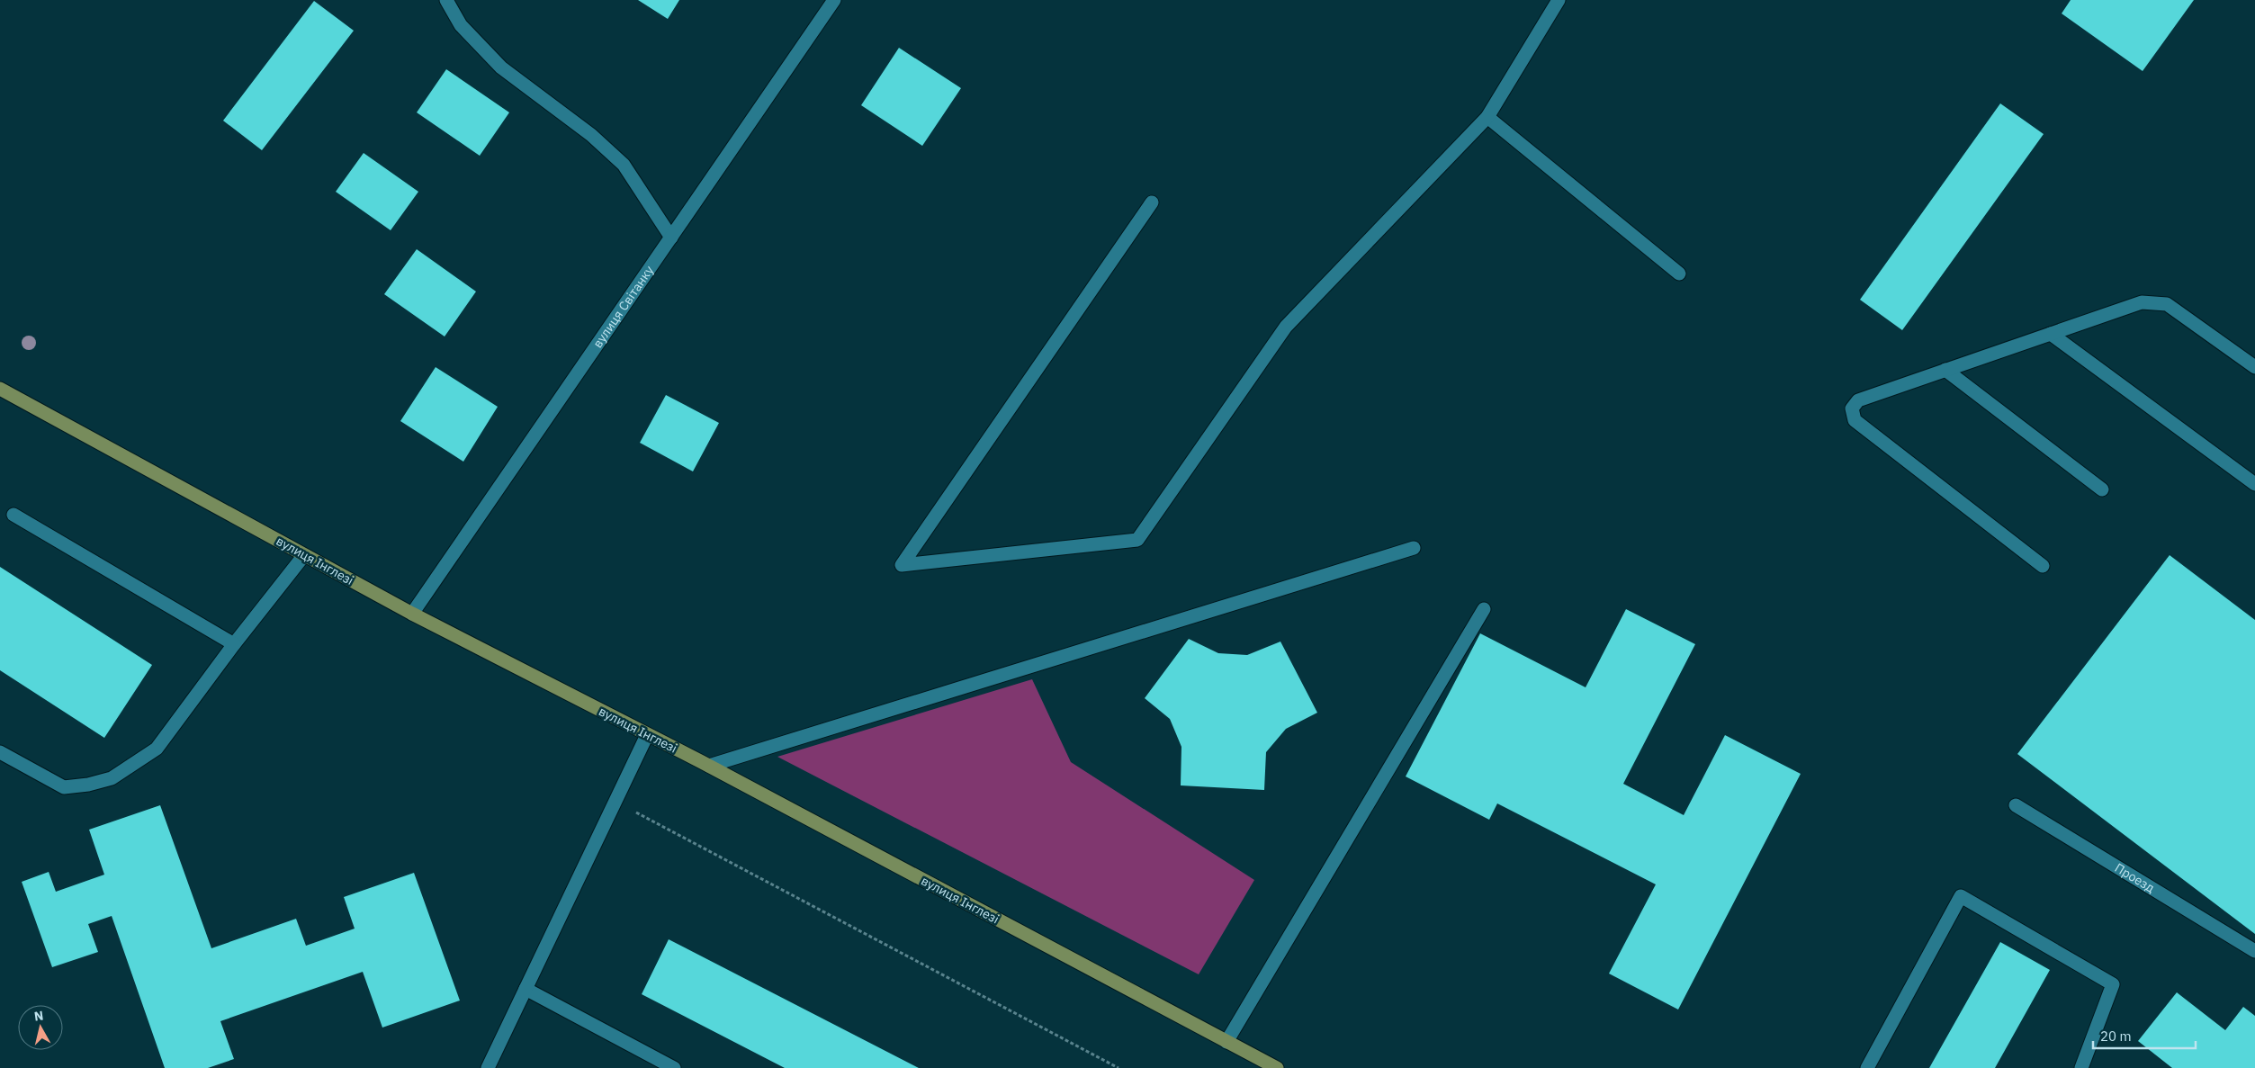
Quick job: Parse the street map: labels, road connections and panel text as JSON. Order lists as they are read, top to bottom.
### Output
{
  "streets": {
    "main road": ["вулиця Інглезі"],
    "street": ["вулиця Світанку", "Проезд"]
  },
  "crossings": [
    ["вулиця Світанку", "вулиця Інглезі"]
  ],
  "scale_bar": "20 m",
  "north": "top"
}
